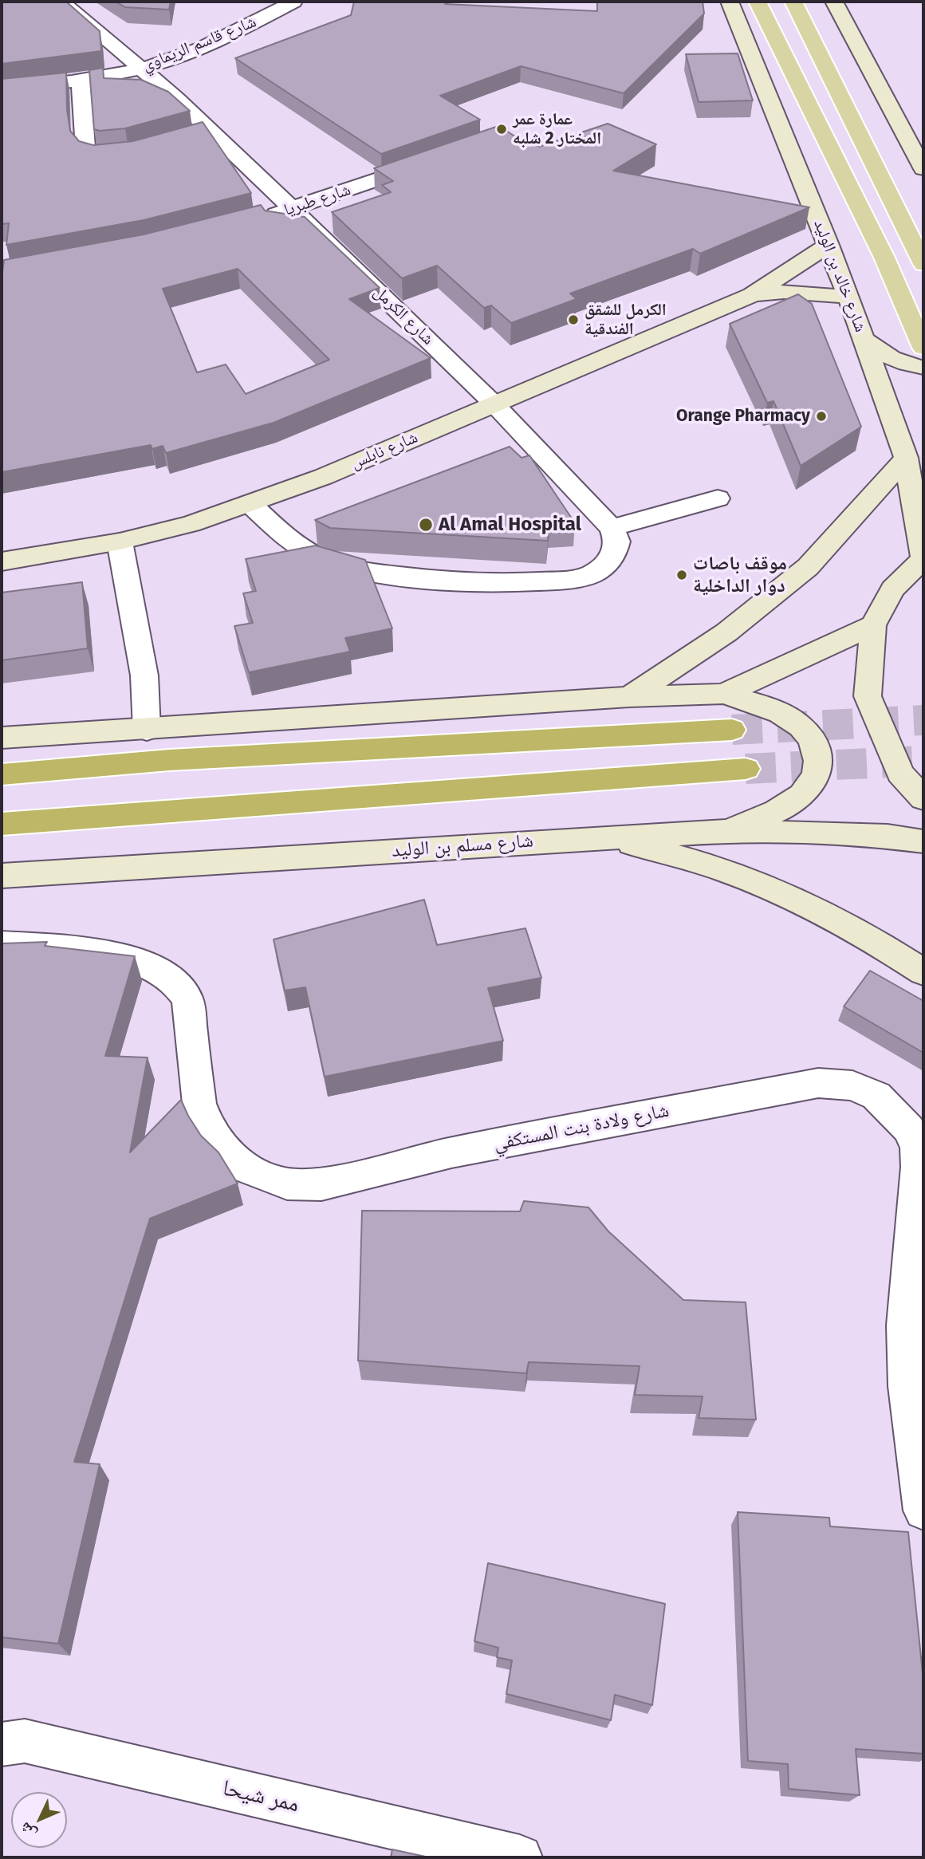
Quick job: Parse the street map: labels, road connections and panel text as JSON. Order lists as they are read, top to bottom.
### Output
{
  "streets": {
    "street": [
      "شارع قاسم الريماوي",
      "شارع طبريا",
      "شارع خالد بن الوليد",
      "شارع الكرمل",
      "شارع نابلس",
      "شارع مسلم بن الوليد",
      "شارع ولادة بنت المستكفي",
      "ممر شيحا"
    ]
  },
  "crossings": [
    ["شارع قاسم الريماوي", "شارع الكرمل"],
    ["شارع طبريا", "شارع الكرمل"],
    ["شارع خالد بن الوليد", "شارع نابلس"],
    ["شارع الكرمل", "شارع نابلس"]
  ],
  "places": [
    "عمارة عمر المختار 2 شلبه",
    "الكرمل للشقق الفندقية",
    "Orange Pharmacy",
    "Al Amal Hospital",
    "موقف باصات دوار الداخلية"
  ],
  "north": "bottom left"
}
